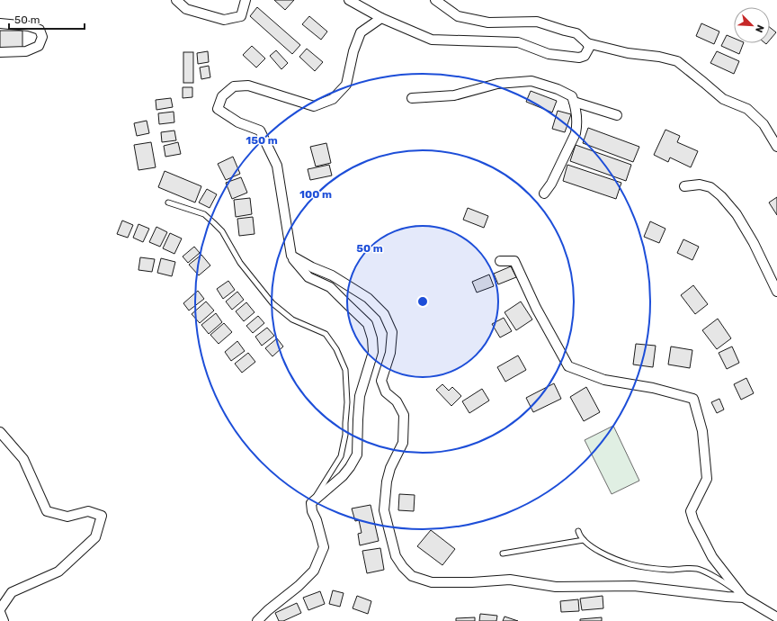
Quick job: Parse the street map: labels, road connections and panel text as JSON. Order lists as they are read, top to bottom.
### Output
{
  "scale_bar": "50 m",
  "north": "bottom right",
  "rings": ["150 m", "100 m", "50 m"]
}
